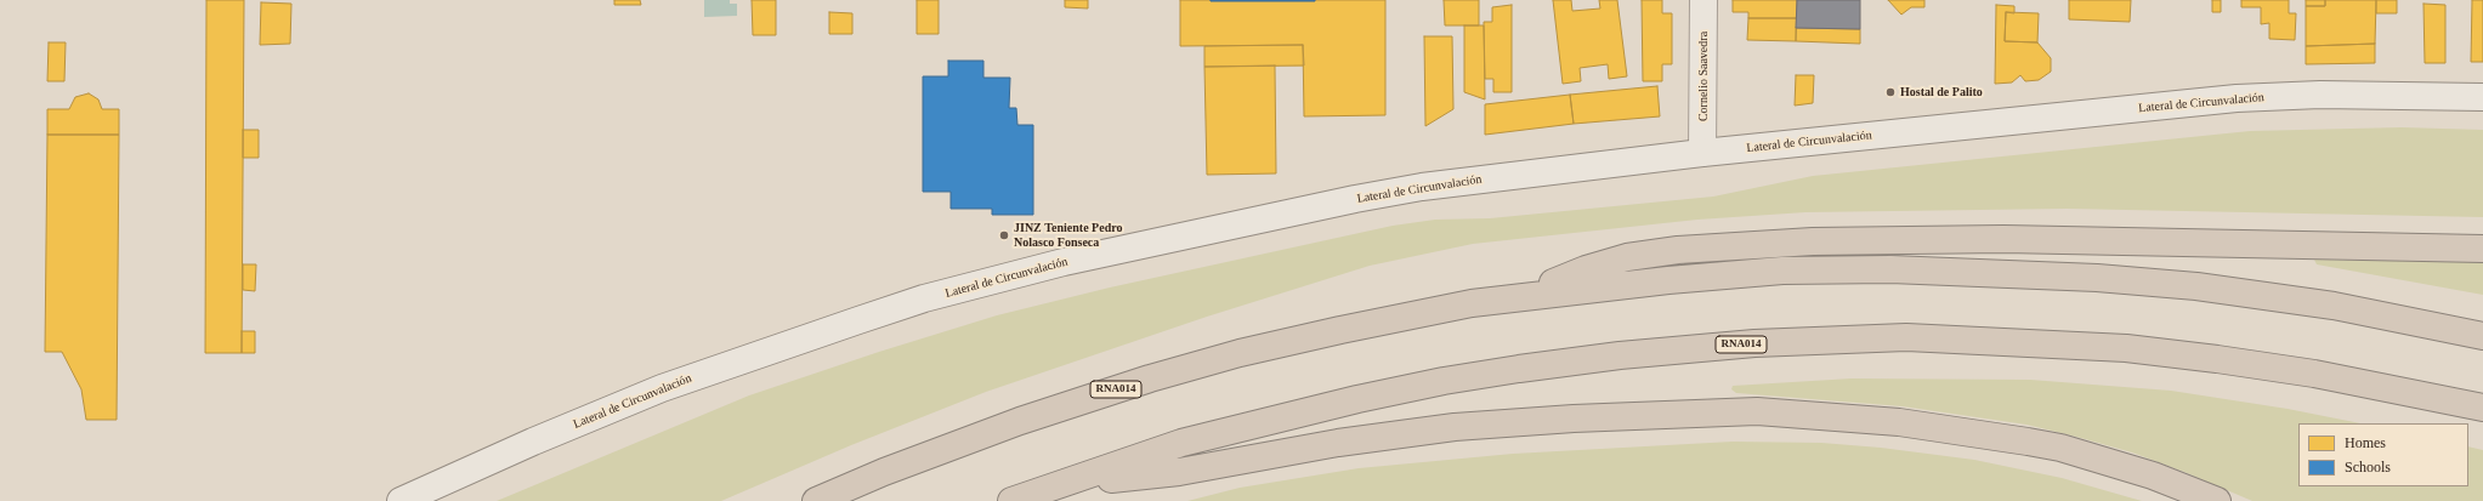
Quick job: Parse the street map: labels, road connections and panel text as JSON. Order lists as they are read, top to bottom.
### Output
{
  "streets": {
    "highway": ["RNA014"],
    "street": ["Cornelio Saavedra", "Lateral de Circunvalación"]
  },
  "crossings": [
    ["Cornelio Saavedra", "Lateral de Circunvalación"]
  ],
  "places": ["Hostal de Palito", "JINZ Teniente Pedro Nolasco Fonseca"],
  "legend": ["Homes", "Schools"]
}
